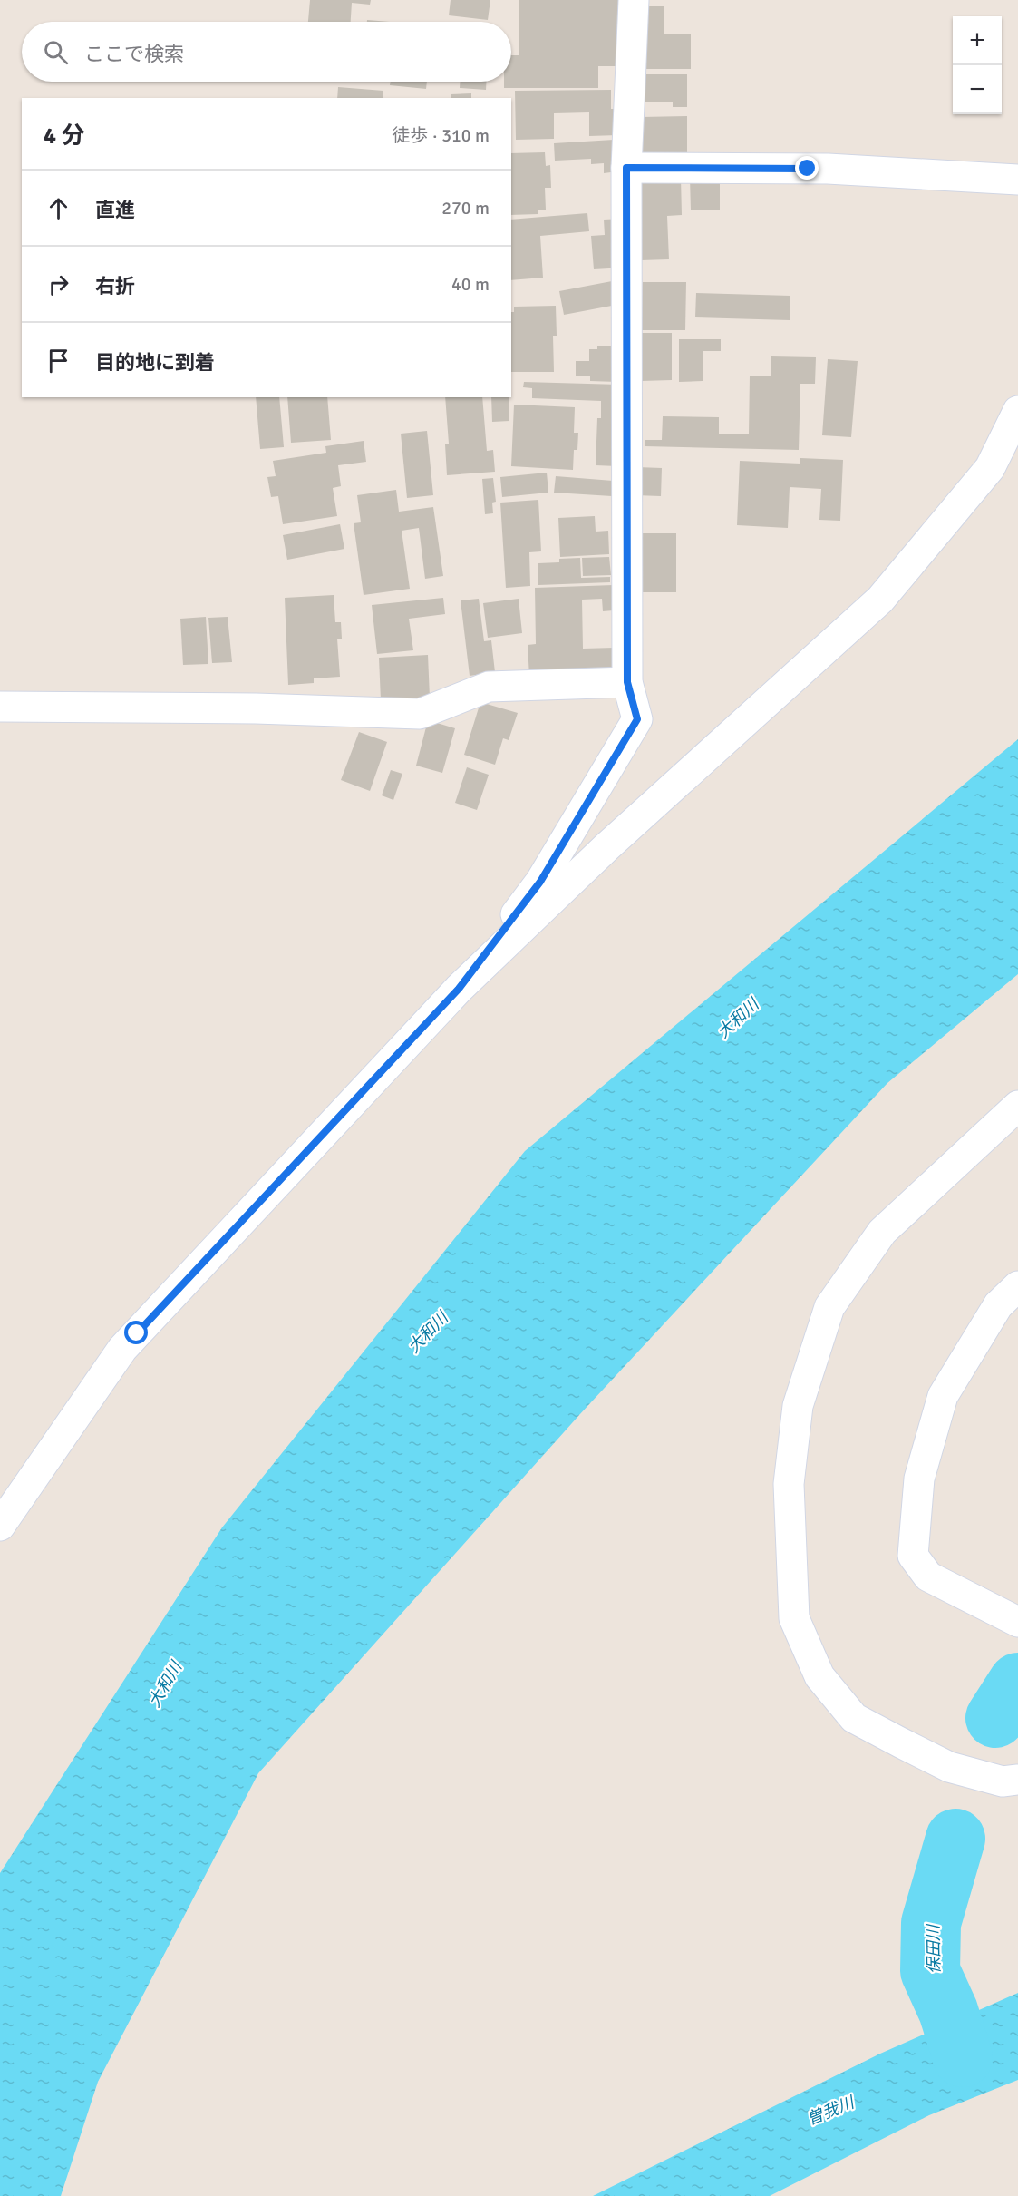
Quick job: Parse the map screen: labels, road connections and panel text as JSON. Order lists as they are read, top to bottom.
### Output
{
  "water": ["大和川", "保田川", "曽我川"],
  "page": {
    "map_buttons": ["+", "−"],
    "search": "ここで検索",
    "heading": ["4 分", "徒歩 · 310 m"],
    "list": [
      ["直進", "270 m"],
      ["右折", "40 m"],
      "目的地に到着"
    ]
  }
}
